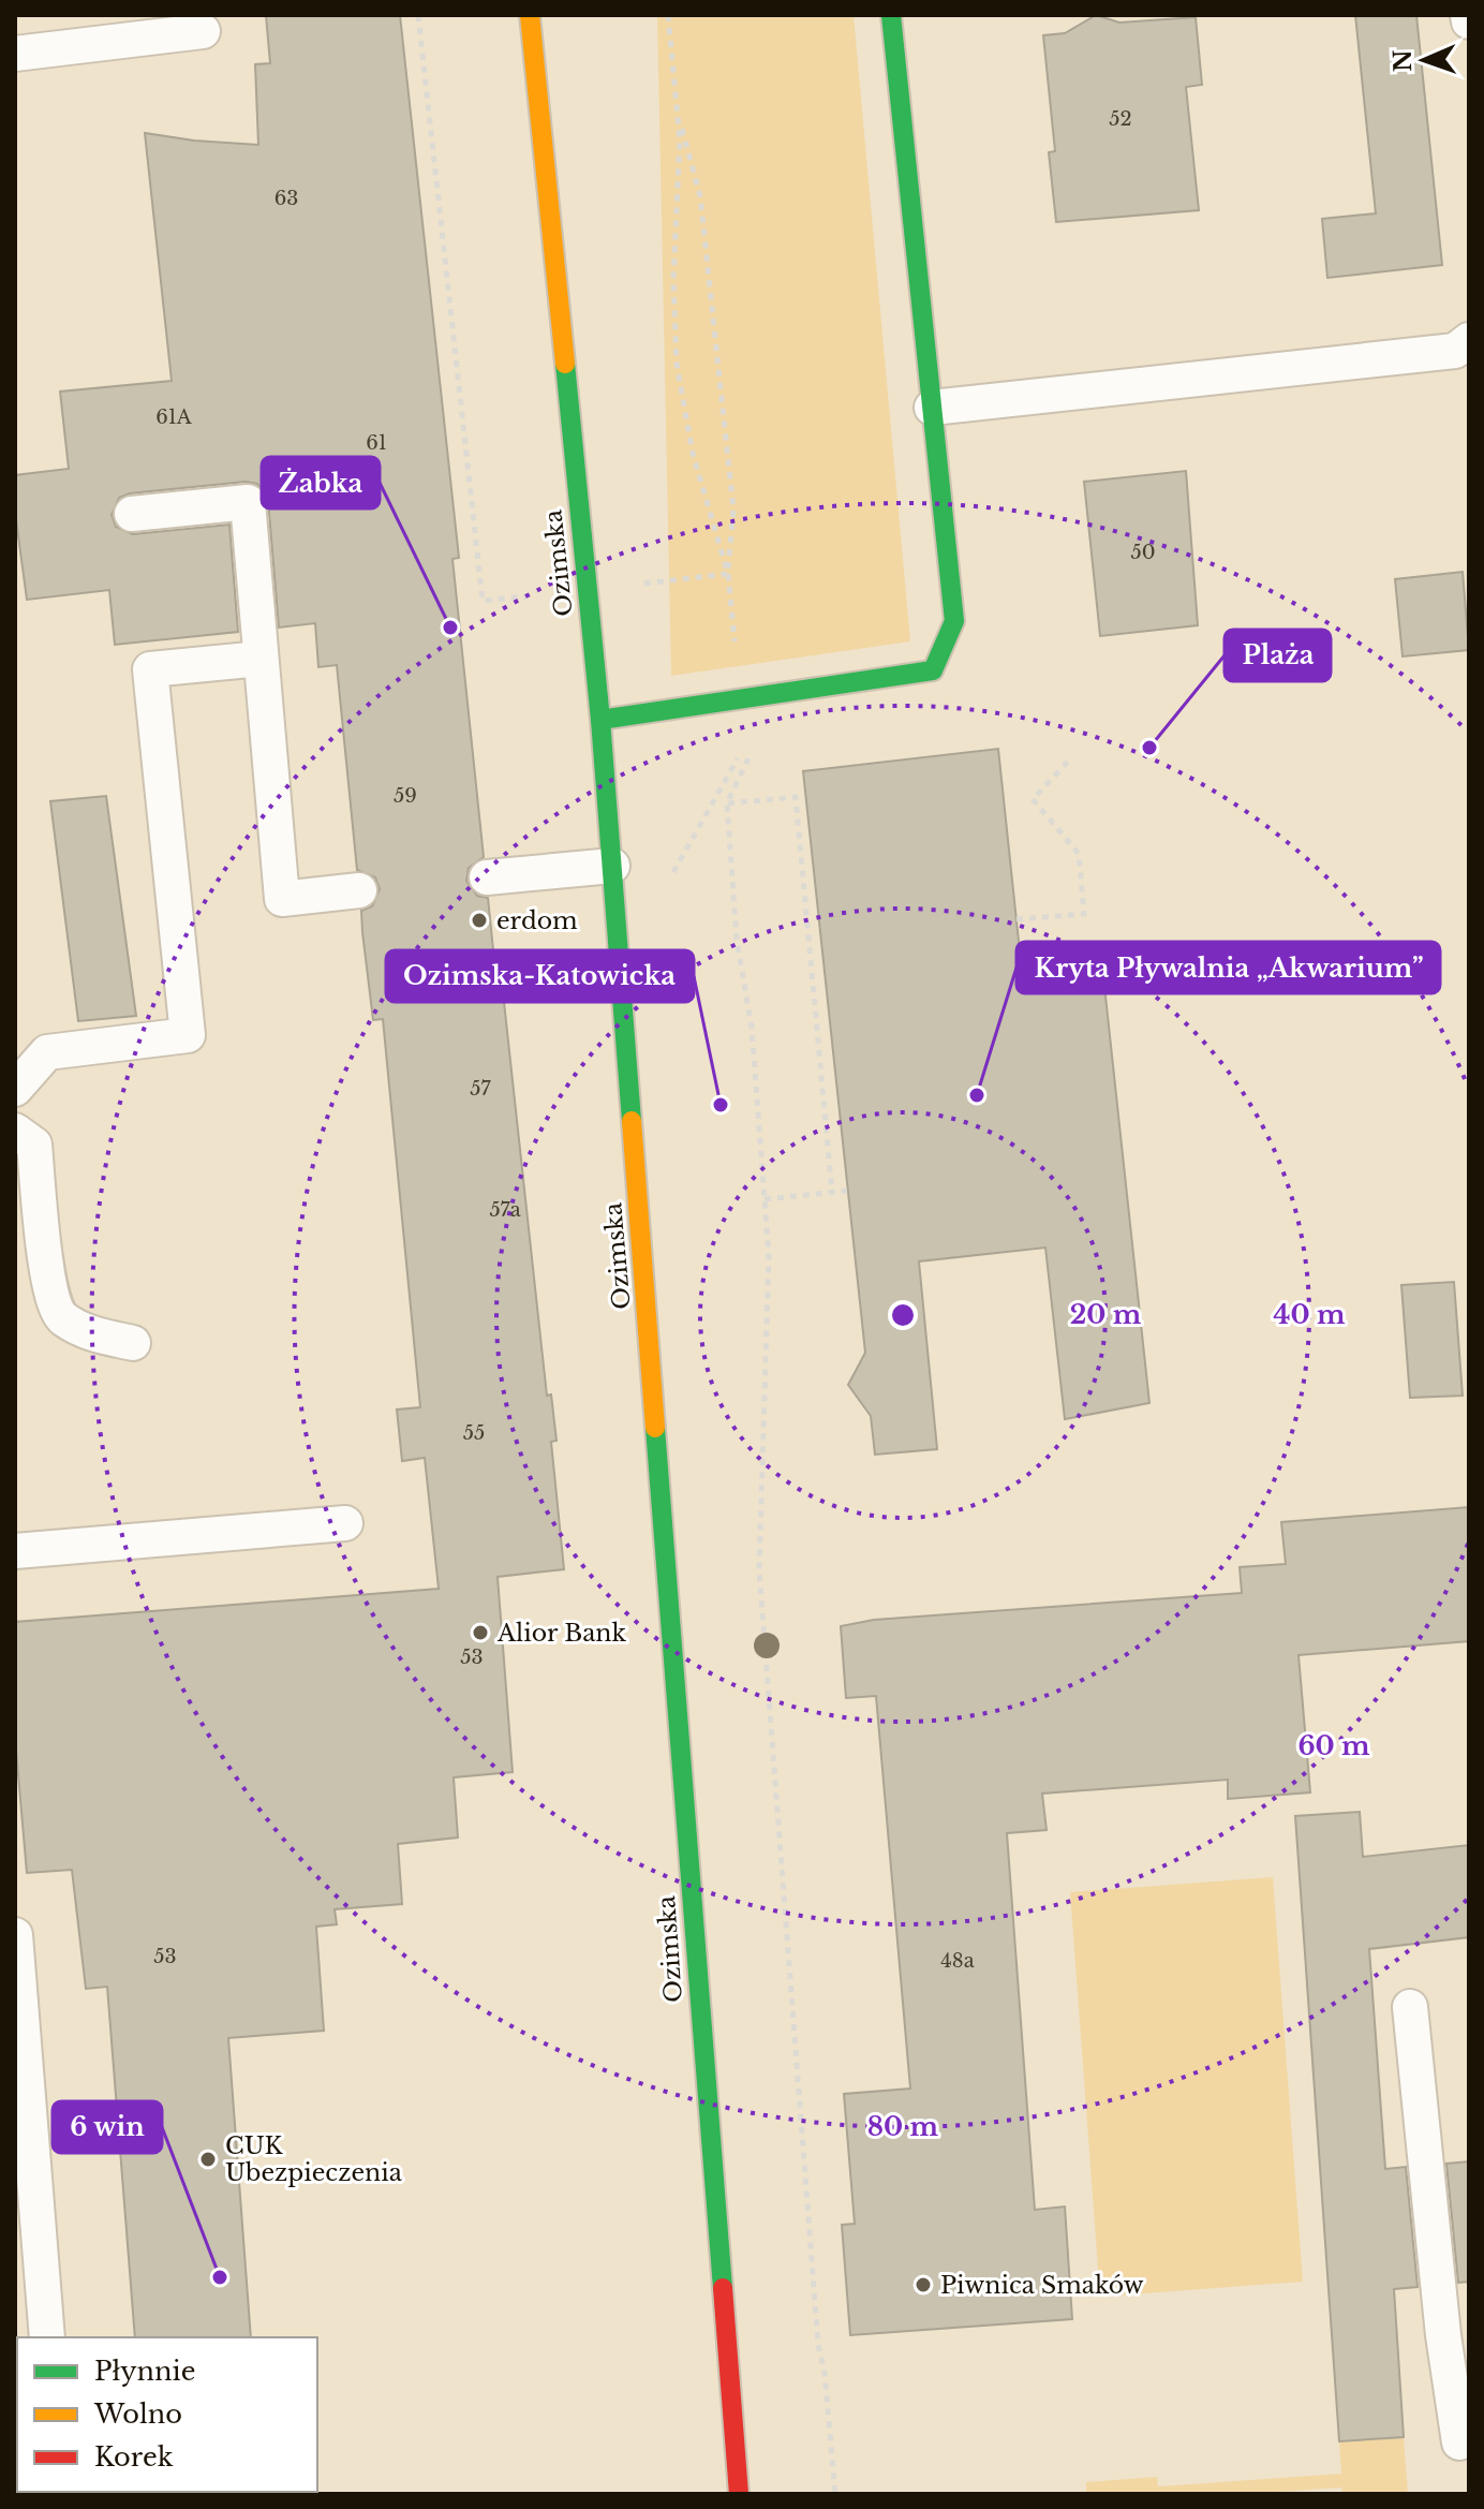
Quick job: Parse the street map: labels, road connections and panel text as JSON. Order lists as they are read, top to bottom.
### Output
{
  "streets": {
    "main road": ["Ozimska"]
  },
  "places": [
    "Żabka",
    "Plaża",
    "erdom",
    "Kryta Pływalnia „Akwarium”",
    "Ozimska-Katowicka",
    "Alior Bank",
    "CUK Ubezpieczenia",
    "6 win",
    "Piwnica Smaków"
  ],
  "house_numbers": [
    "52",
    "63",
    "61A",
    "61",
    "50",
    "59",
    "57",
    "57a",
    "55",
    "53",
    "53",
    "48a"
  ],
  "legend": ["Płynnie", "Wolno", "Korek"],
  "north": "left",
  "rings": [
    "20 m",
    "40 m",
    "60 m",
    "80 m"
  ]
}
